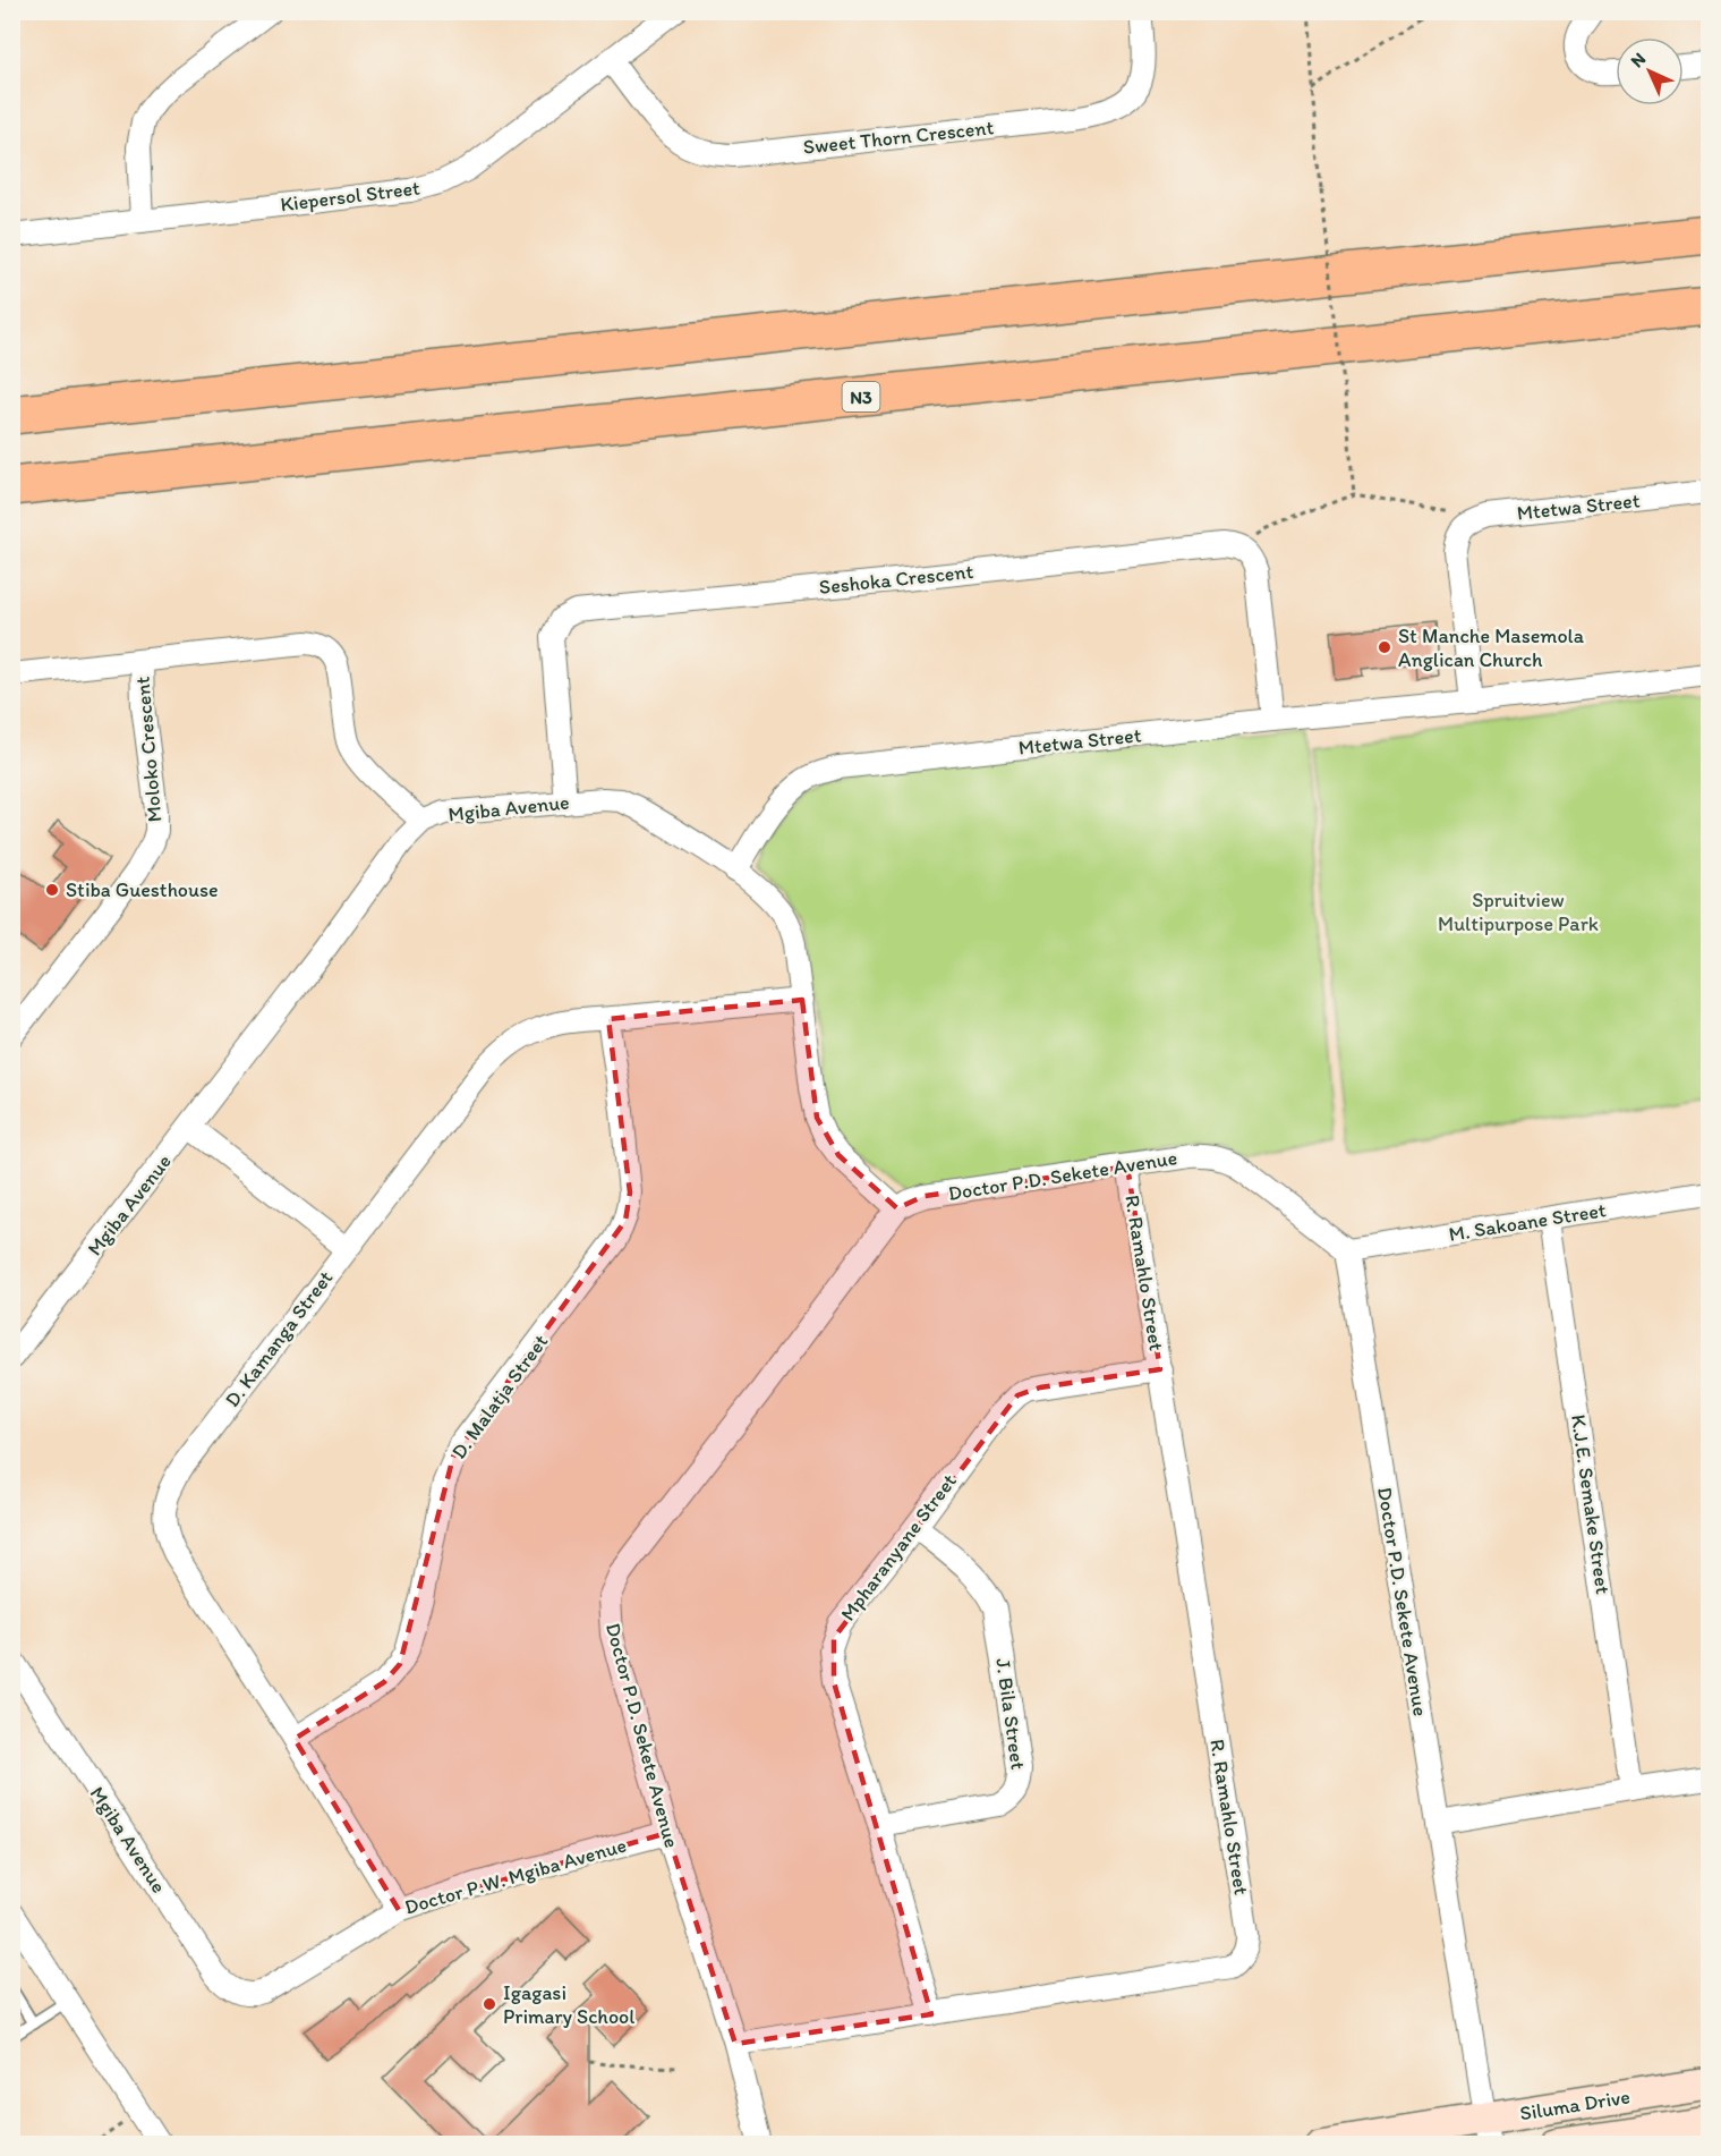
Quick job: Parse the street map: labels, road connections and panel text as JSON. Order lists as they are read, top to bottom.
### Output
{
  "streets": {
    "highway": ["N3"],
    "street": [
      "Sweet Thorn Crescent",
      "Kiepersol Street",
      "Mtetwa Street",
      "Seshoka Crescent",
      "Moloko Crescent",
      "Mgiba Avenue",
      "Doctor P.D. Sekete Avenue",
      "M. Sakoane Street",
      "R. Ramahlo Street",
      "D. Kamanga Street",
      "D. Malatja Street",
      "K.J.E. Semake Street",
      "Mpharanyane Street",
      "J. Bila Street",
      "Doctor P.W. Mgiba Avenue",
      "Siluma Drive"
    ]
  },
  "crossings": [
    ["Sweet Thorn Crescent", "Kiepersol Street"],
    ["Mtetwa Street", "Mgiba Avenue"],
    ["Seshoka Crescent", "Mgiba Avenue"],
    ["Moloko Crescent", "Mgiba Avenue"],
    ["Mgiba Avenue", "Doctor P.D. Sekete Avenue"],
    ["Mgiba Avenue", "D. Kamanga Street"],
    ["Mgiba Avenue", "Doctor P.W. Mgiba Avenue"],
    ["Doctor P.D. Sekete Avenue", "M. Sakoane Street"],
    ["Doctor P.D. Sekete Avenue", "R. Ramahlo Street"],
    ["Doctor P.D. Sekete Avenue", "Doctor P.W. Mgiba Avenue"],
    ["Doctor P.D. Sekete Avenue", "Siluma Drive"],
    ["M. Sakoane Street", "K.J.E. Semake Street"],
    ["R. Ramahlo Street", "Mpharanyane Street"],
    ["D. Kamanga Street", "D. Malatja Street"],
    ["D. Kamanga Street", "Doctor P.W. Mgiba Avenue"],
    ["Mpharanyane Street", "J. Bila Street"]
  ],
  "parks": ["Spruitview Multipurpose Park"],
  "places": ["St Manche Masemola Anglican Church", "Stiba Guesthouse", "Igagasi Primary School"],
  "north": "top left"
}
